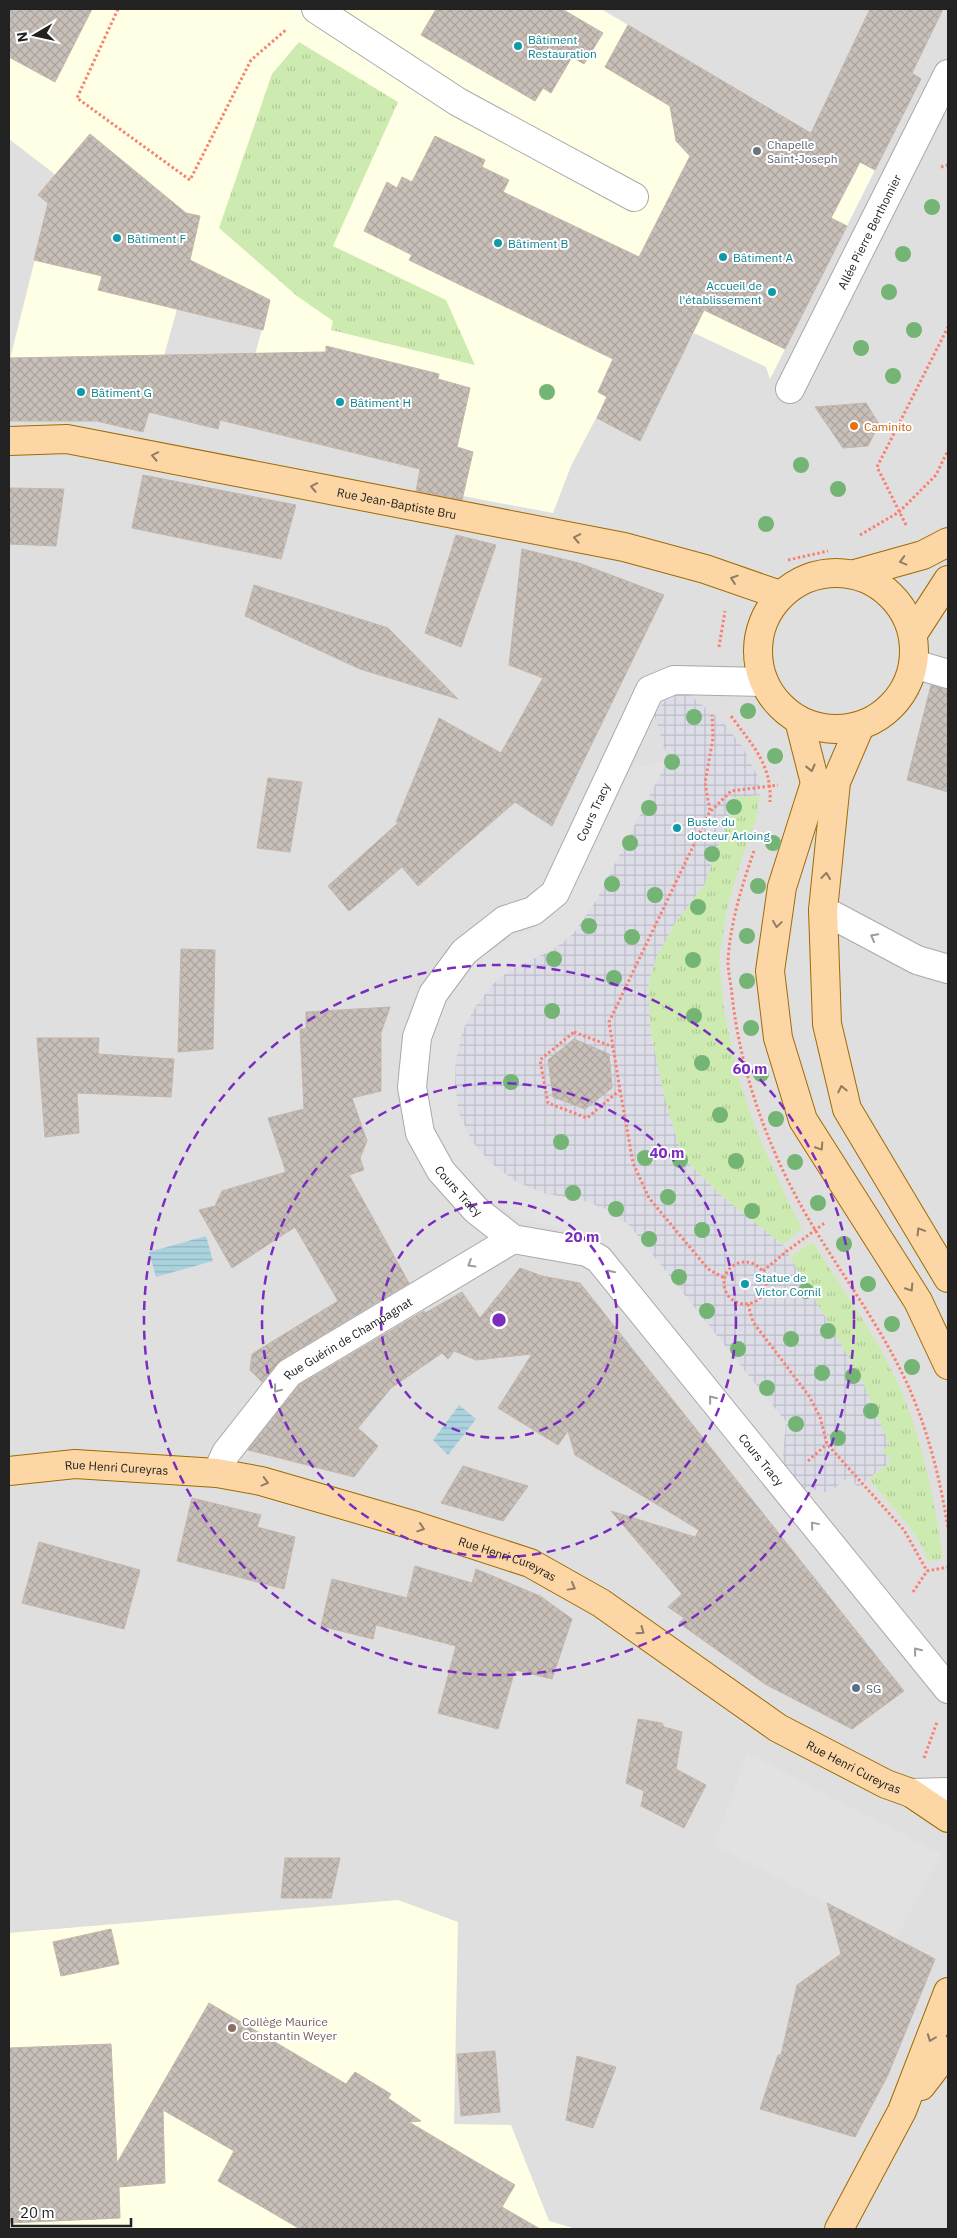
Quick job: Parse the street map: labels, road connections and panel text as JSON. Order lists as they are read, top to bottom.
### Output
{
  "streets": {
    "main road": ["Rue Jean-Baptiste Bru", "Rue Henri Cureyras"],
    "street": ["Allée Pierre Berthomier", "Cours Tracy", "Rue Guérin de Champagnat"]
  },
  "crossings": [
    ["Rue Jean-Baptiste Bru", "Cours Tracy"],
    ["Cours Tracy", "Rue Guérin de Champagnat"],
    ["Rue Guérin de Champagnat", "Rue Henri Cureyras"]
  ],
  "one_way": [
    "Rue Jean-Baptiste Bru",
    "Cours Tracy",
    "Rue Guérin de Champagnat",
    "Rue Henri Cureyras"
  ],
  "places": [
    "Bâtiment Restauration",
    "Chapelle Saint-Joseph",
    "Bâtiment F",
    "Bâtiment B",
    "Bâtiment A",
    "Accueil de l'établissement",
    "Bâtiment G",
    "Bâtiment H",
    "Caminito",
    "Buste du docteur Arloing",
    "Statue de Victor Cornil",
    "SG",
    "Collège Maurice Constantin Weyer"
  ],
  "scale_bar": "20 m",
  "north": "left",
  "rings": ["60 m", "40 m", "20 m"]
}
